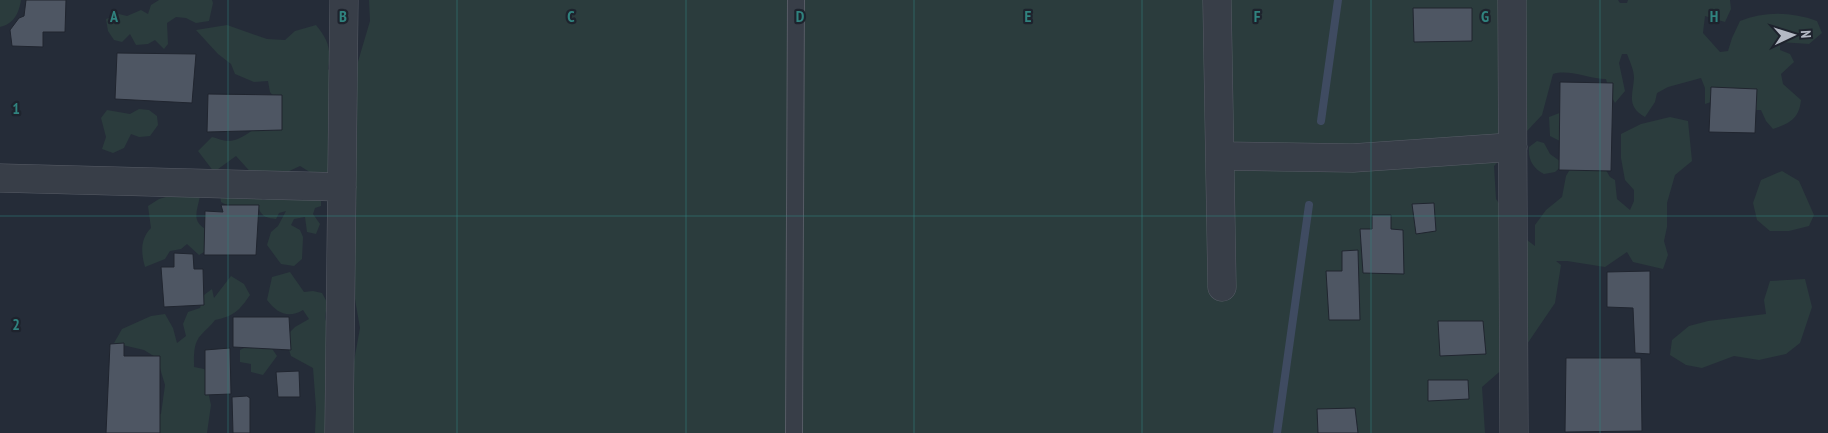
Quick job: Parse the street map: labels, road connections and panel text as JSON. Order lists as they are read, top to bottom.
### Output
{
  "north": "right",
  "grid": {
    "columns": [
      "A",
      "B",
      "C",
      "D",
      "E",
      "F",
      "G",
      "H"
    ],
    "rows": ["1", "2"]
  }
}
